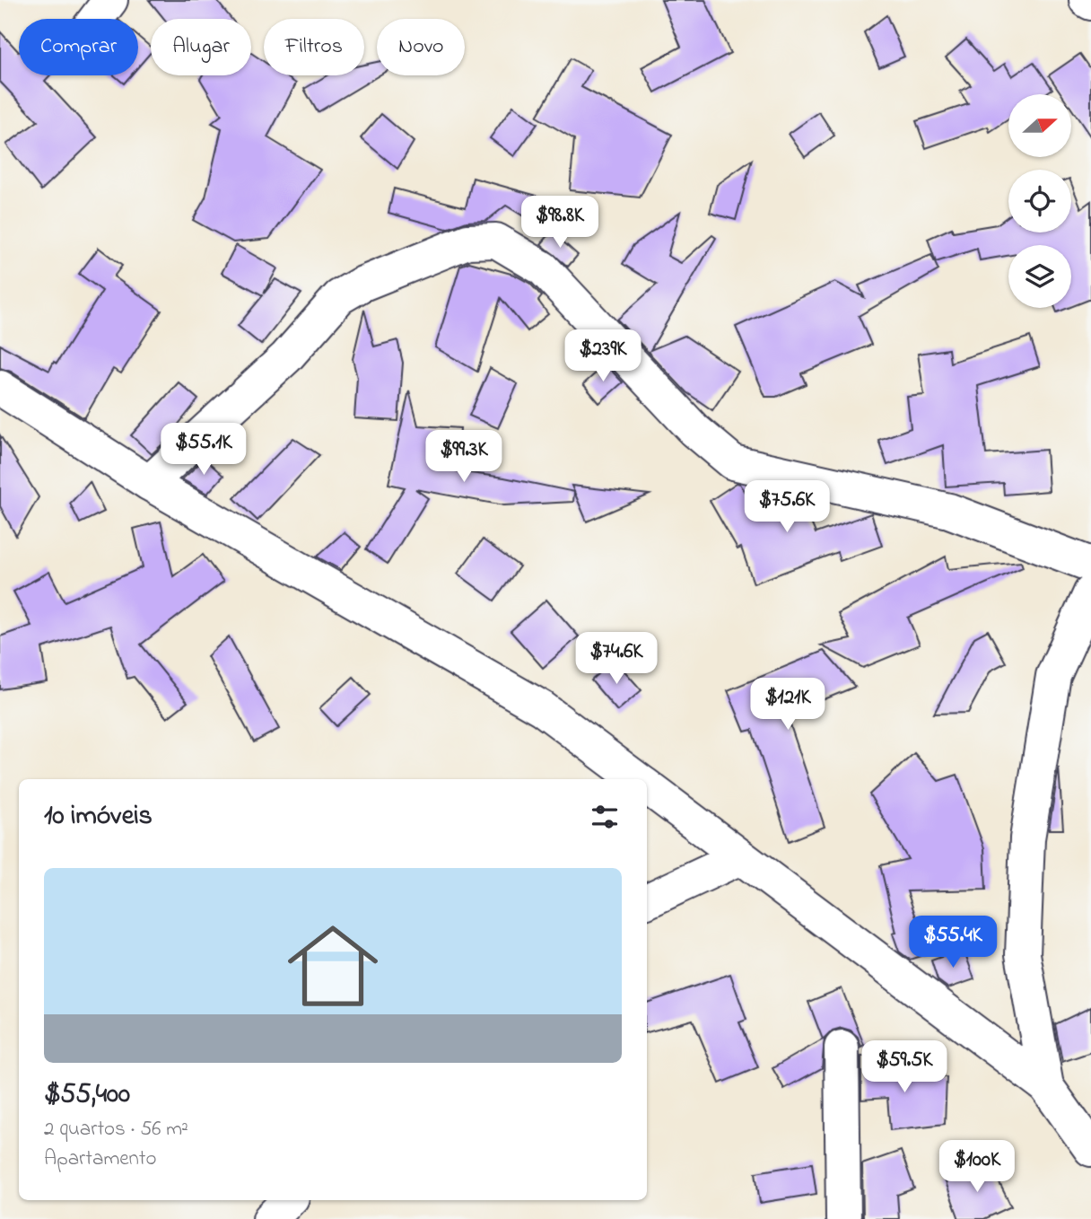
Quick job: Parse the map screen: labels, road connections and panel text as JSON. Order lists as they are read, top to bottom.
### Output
{
  "north": "right",
  "page": {
    "chip": [
      "Comprar",
      "Alugar",
      "Filtros",
      "Novo"
    ],
    "price": [
      "$98.8K",
      "$239K",
      "$55.1K",
      "$99.3K",
      "$75.6K",
      "$74.6K",
      "$121K",
      "$55.4K",
      "$59.5K",
      "$100K"
    ],
    "heading": "10 imóveis",
    "list": [
      {
        "name": "$55,400",
        "note": "2 quartos · 56 m² · Apartamento"
      }
    ]
  }
}
